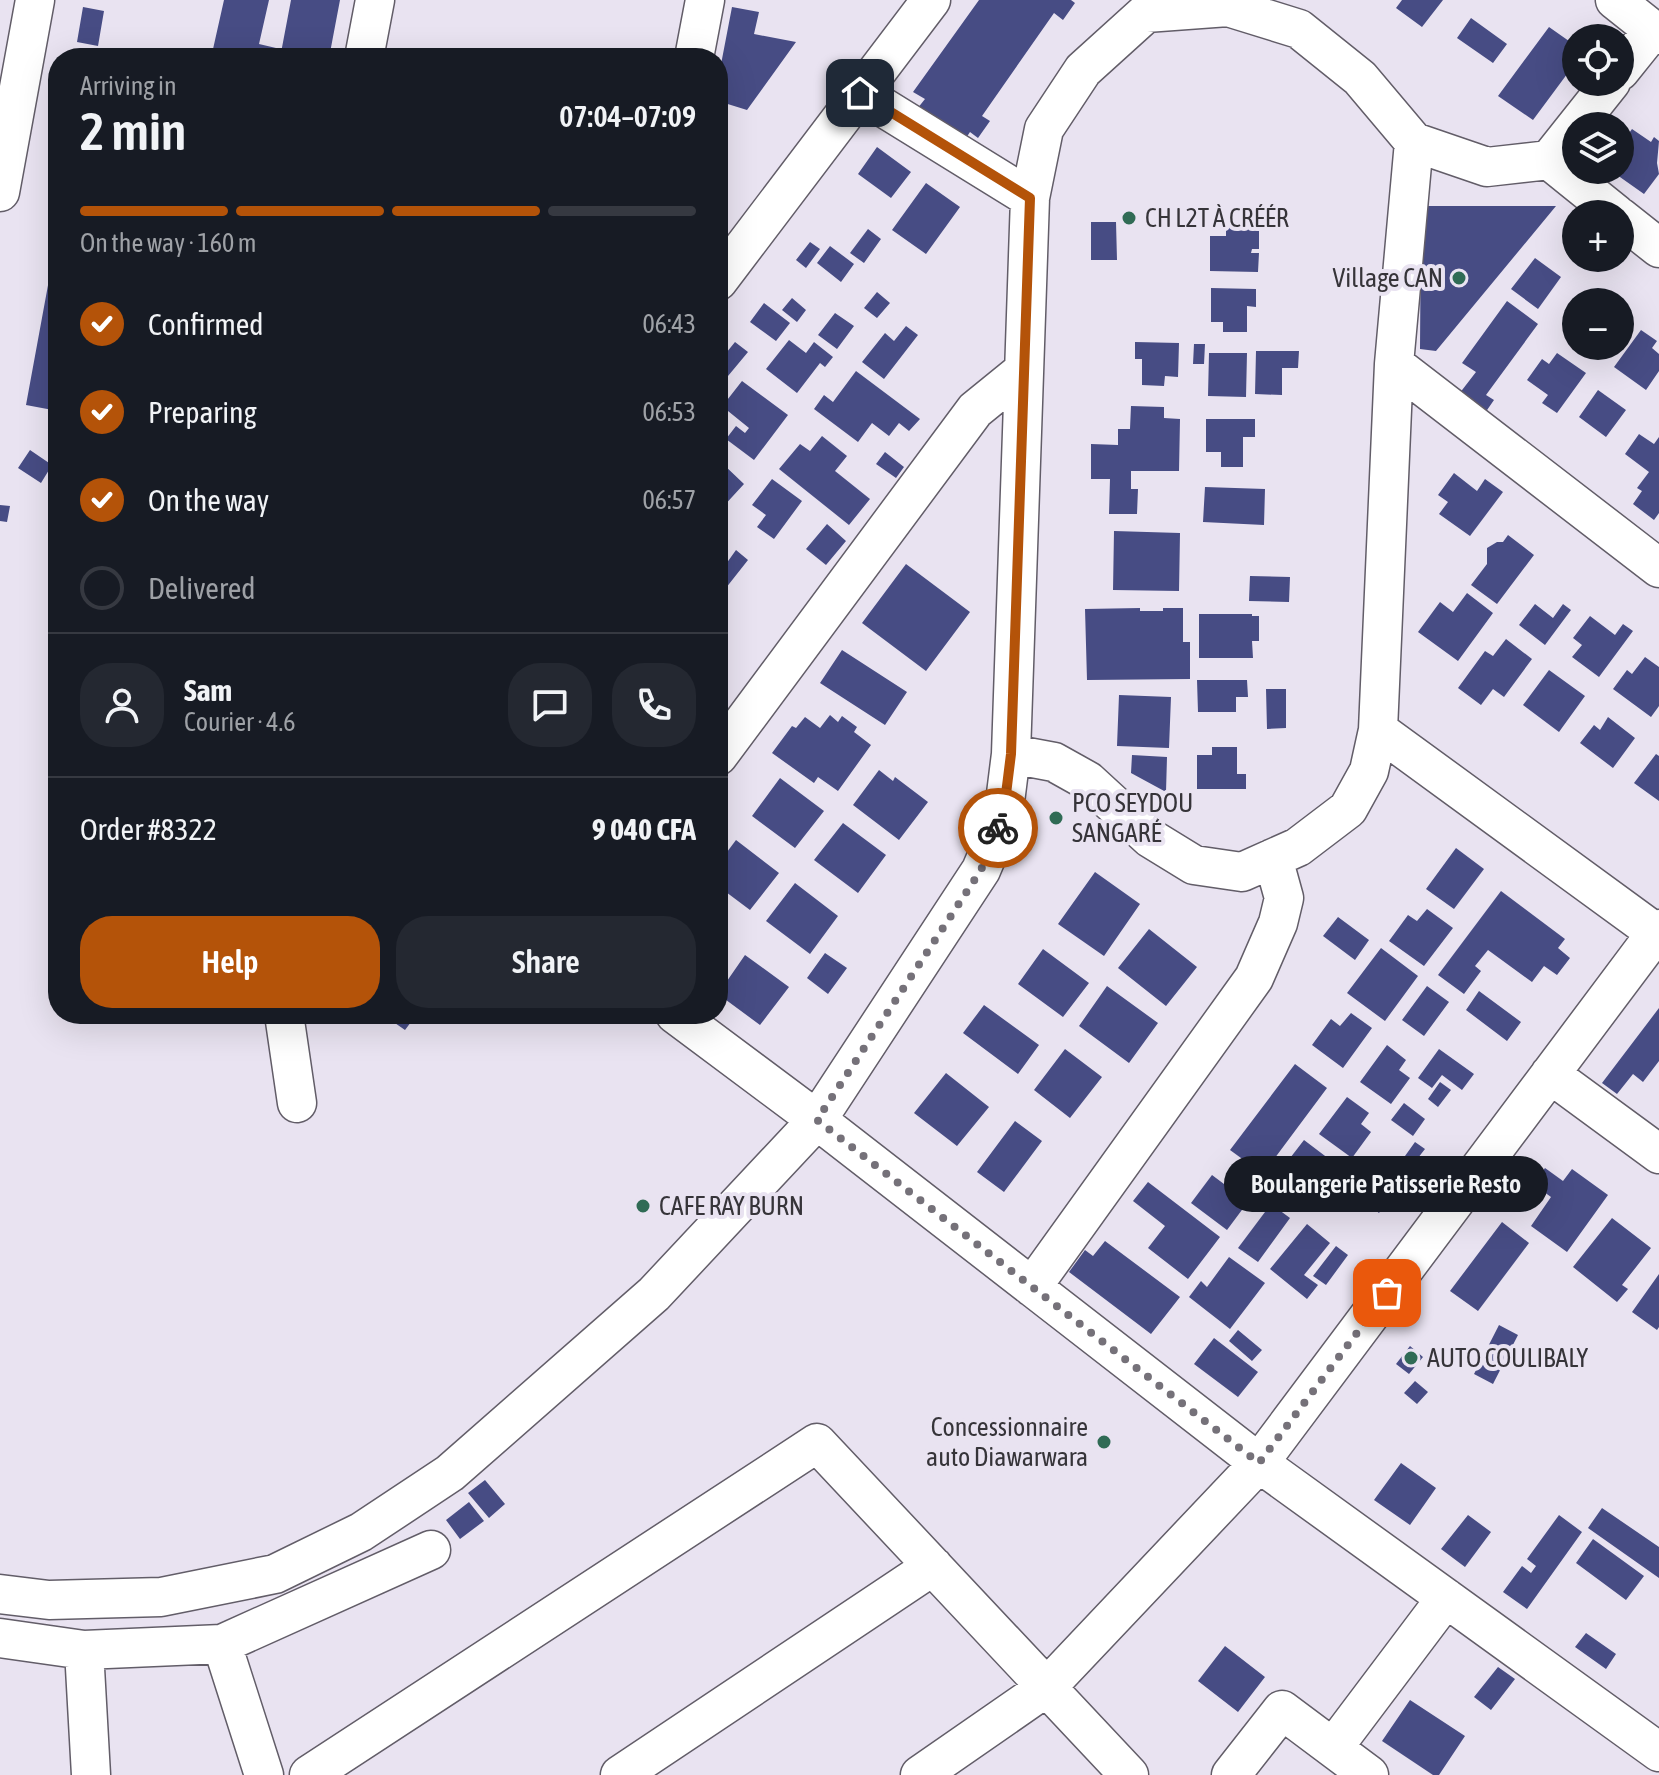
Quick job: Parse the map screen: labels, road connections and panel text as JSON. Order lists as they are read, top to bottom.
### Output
{
  "places": [
    "CH L2T À CRÉÉR",
    "Village CAN",
    "PCO SEYDOU SANGARÉ",
    "CAFE RAY BURN",
    "Boulangerie Patisserie Resto",
    "AUTO COULIBALY",
    "Concessionnaire auto Diawarwara"
  ],
  "page": {
    "map_buttons": ["+", "−"],
    "heading": ["2 min", "Arriving in", "07:04–07:09"],
    "panel": [
      "Sam",
      "Courier · 4.6",
      "Order #8322",
      "9 040 CFA"
    ],
    "bar": "On the way · 160 m",
    "list": [
      ["Confirmed", "06:43"],
      ["Preparing", "06:53"],
      ["On the way", "06:57"],
      "Delivered"
    ],
    "buttons": ["Help", "Share"],
    "bubble": "Boulangerie Patisserie Resto"
  }
}
